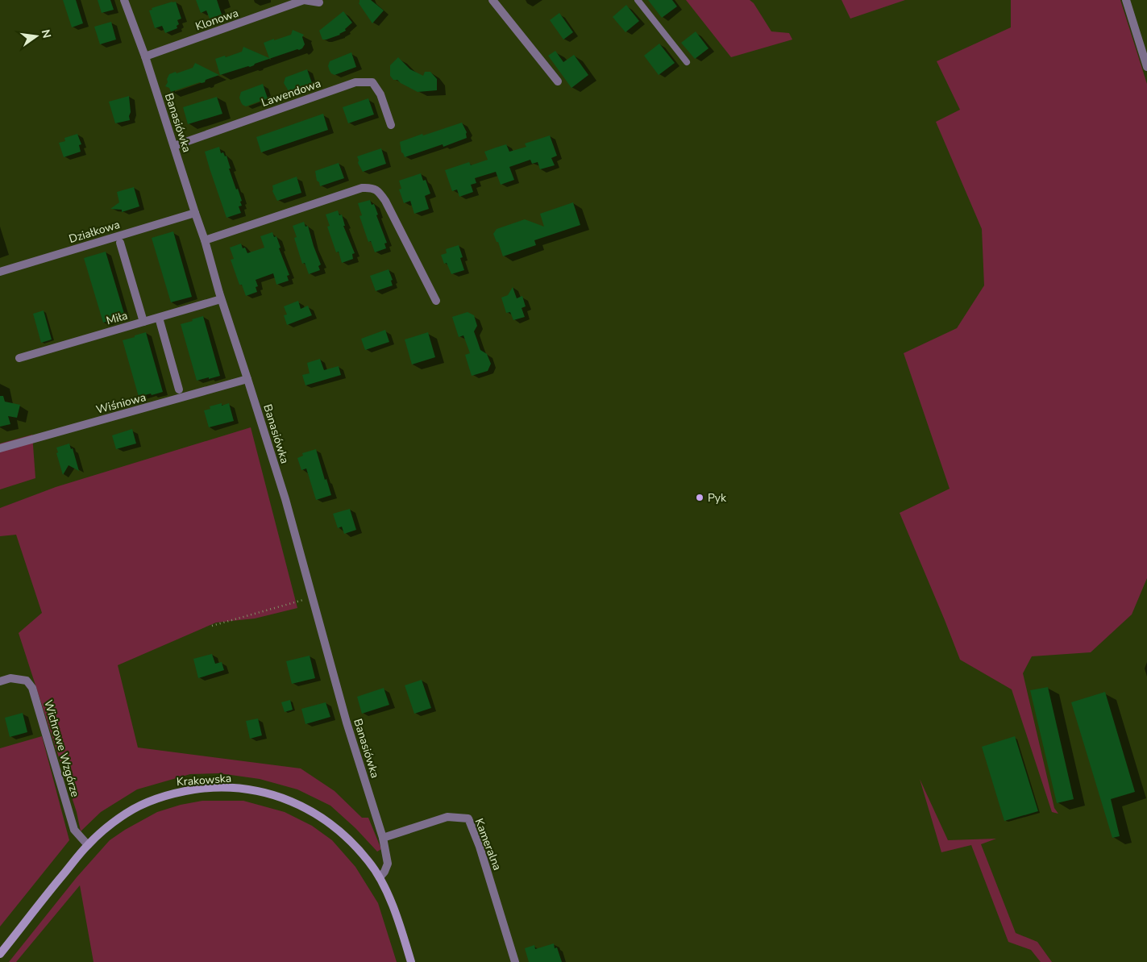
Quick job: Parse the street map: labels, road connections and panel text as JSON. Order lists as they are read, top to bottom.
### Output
{
  "streets": {
    "main road": ["Krakowska"],
    "street": [
      "Klonowa",
      "Lawendowa",
      "Banasiówka",
      "Działkowa",
      "Miła",
      "Wiśniowa",
      "Wichrowe Wzgórze",
      "Kameralna"
    ]
  },
  "crossings": [
    ["Klonowa", "Banasiówka"],
    ["Lawendowa", "Banasiówka"],
    ["Banasiówka", "Działkowa"],
    ["Banasiówka", "Miła"],
    ["Banasiówka", "Wiśniowa"],
    ["Banasiówka", "Krakowska"],
    ["Banasiówka", "Kameralna"],
    ["Wichrowe Wzgórze", "Krakowska"]
  ],
  "places": ["Pyk"],
  "north": "right"
}
